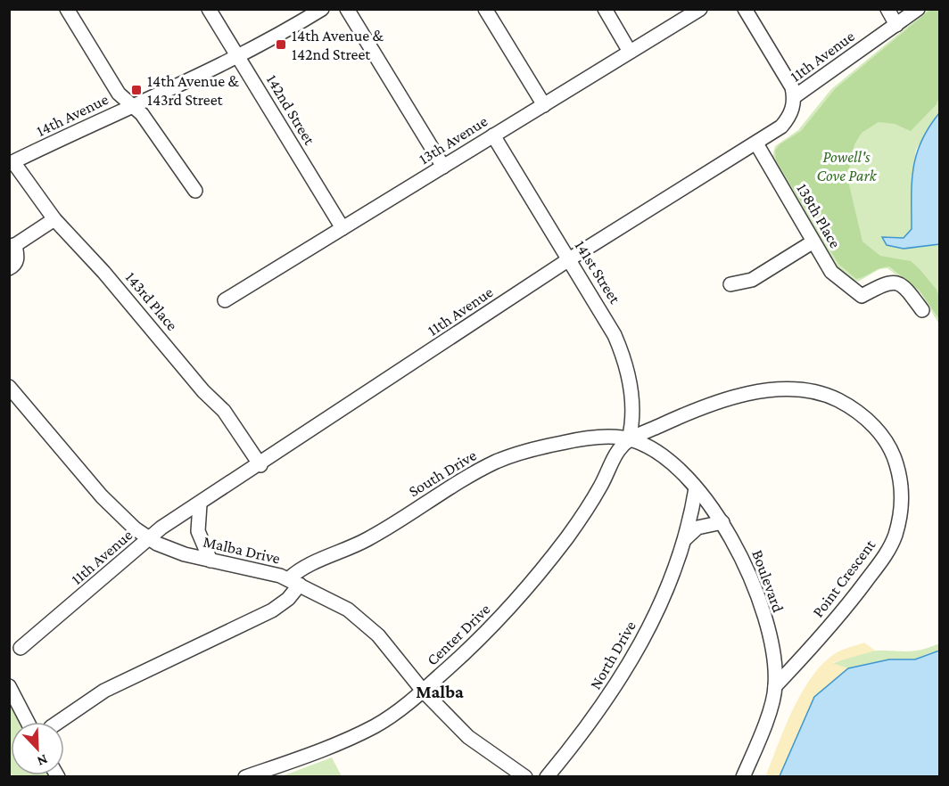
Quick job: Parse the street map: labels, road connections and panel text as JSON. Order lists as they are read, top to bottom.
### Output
{
  "streets": {
    "street": [
      "11th Avenue",
      "142nd Street",
      "14th Avenue",
      "13th Avenue",
      "138th Place",
      "141st Street",
      "143rd Place",
      "South Drive",
      "Malba Drive",
      "Point Crescent",
      "Boulevard",
      "Center Drive",
      "North Drive"
    ]
  },
  "crossings": [
    ["11th Avenue", "138th Place"],
    ["11th Avenue", "141st Street"],
    ["11th Avenue", "143rd Place"],
    ["11th Avenue", "Malba Drive"],
    ["142nd Street", "14th Avenue"],
    ["142nd Street", "13th Avenue"],
    ["14th Avenue", "143rd Place"],
    ["13th Avenue", "141st Street"],
    ["141st Street", "South Drive"],
    ["141st Street", "Point Crescent"],
    ["141st Street", "Boulevard"],
    ["141st Street", "Center Drive"],
    ["South Drive", "Malba Drive"],
    ["South Drive", "Point Crescent"],
    ["South Drive", "Boulevard"],
    ["South Drive", "Center Drive"],
    ["Malba Drive", "Center Drive"],
    ["Point Crescent", "Boulevard"],
    ["Point Crescent", "Center Drive"],
    ["Boulevard", "Center Drive"],
    ["Boulevard", "North Drive"]
  ],
  "districts": ["Malba"],
  "parks": ["Powell's Cove Park"],
  "places": {
    "transit": ["14th Avenue & 142nd Street", "14th Avenue & 143rd Street"]
  },
  "north": "bottom right"
}
